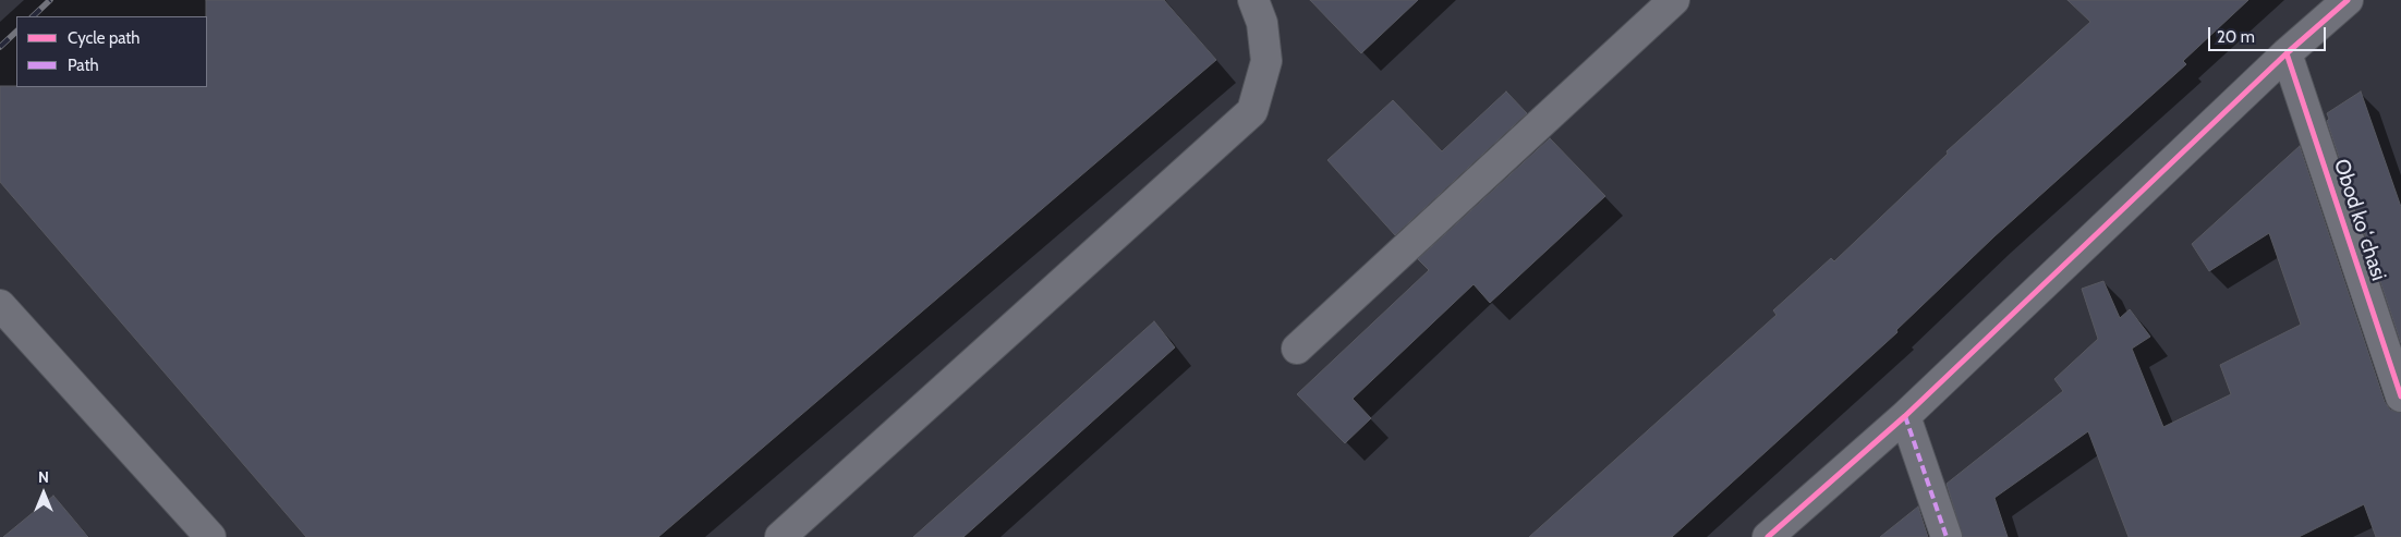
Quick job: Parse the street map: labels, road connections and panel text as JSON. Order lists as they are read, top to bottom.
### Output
{
  "streets": {
    "street": ["Obod koʻchasi"]
  },
  "legend": ["Cycle path", "Path"],
  "scale_bar": "20 m",
  "north": "top"
}
